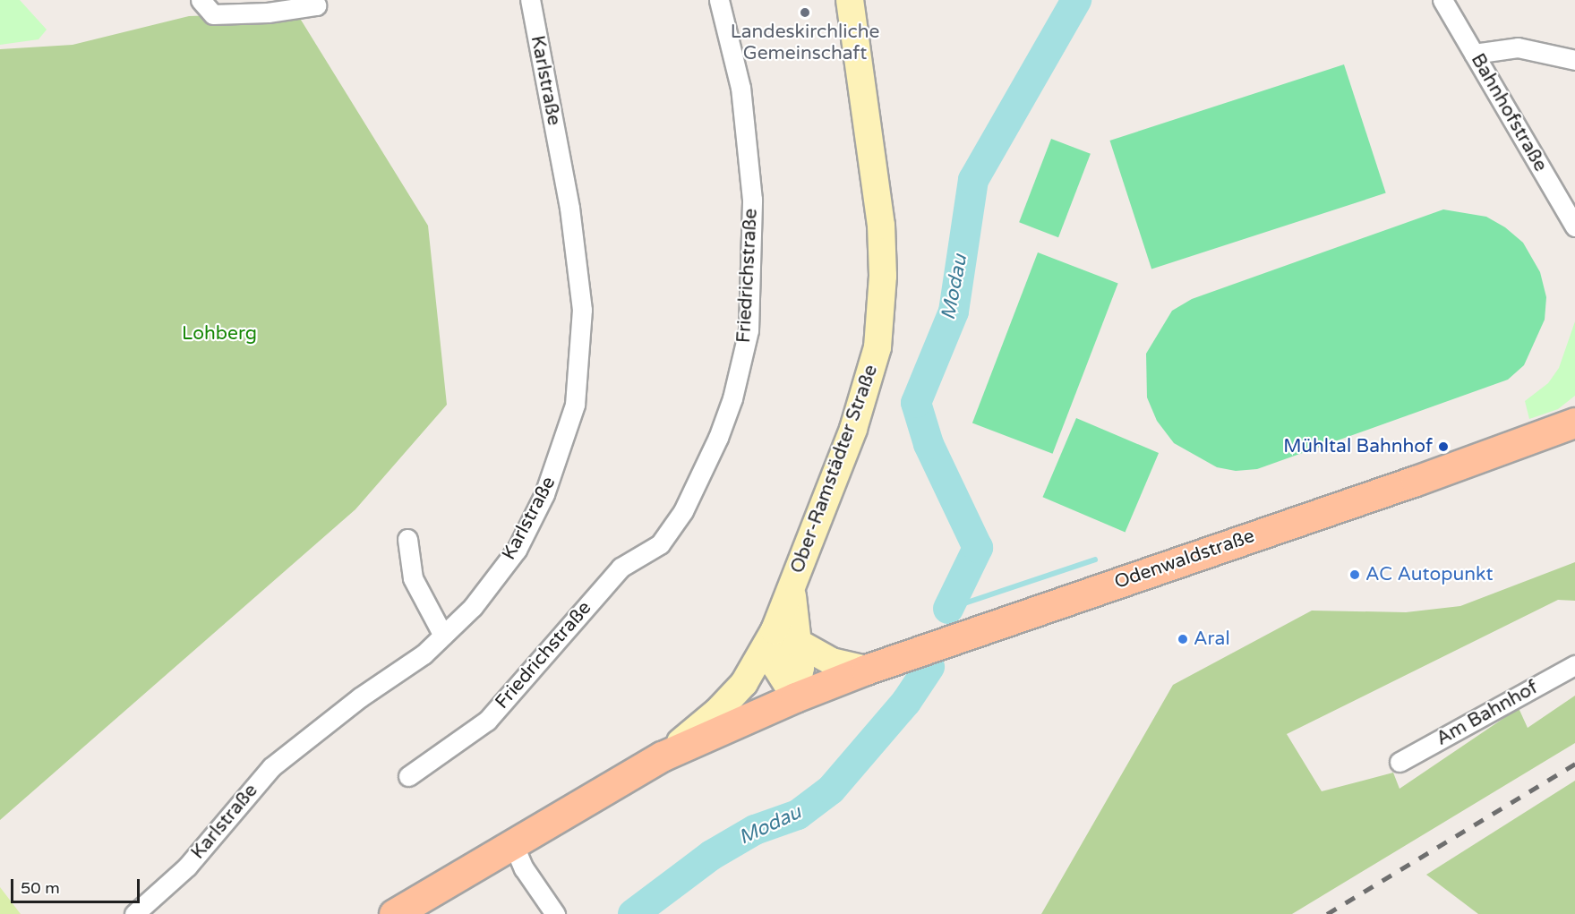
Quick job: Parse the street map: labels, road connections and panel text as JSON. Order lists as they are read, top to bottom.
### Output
{
  "streets": {
    "main road": ["Ober-Ramstädter Straße", "Odenwaldstraße"],
    "street": [
      "Karlstraße",
      "Bahnhofstraße",
      "Friedrichstraße",
      "Am Bahnhof"
    ]
  },
  "crossings": [
    ["Ober-Ramstädter Straße", "Odenwaldstraße"]
  ],
  "water": ["Modau"],
  "parks": ["Lohberg"],
  "places": [
    "Landeskirchliche Gemeinschaft",
    "Mühltal Bahnhof",
    "AC Autopunkt",
    "Aral"
  ],
  "scale_bar": "50 m"
}
